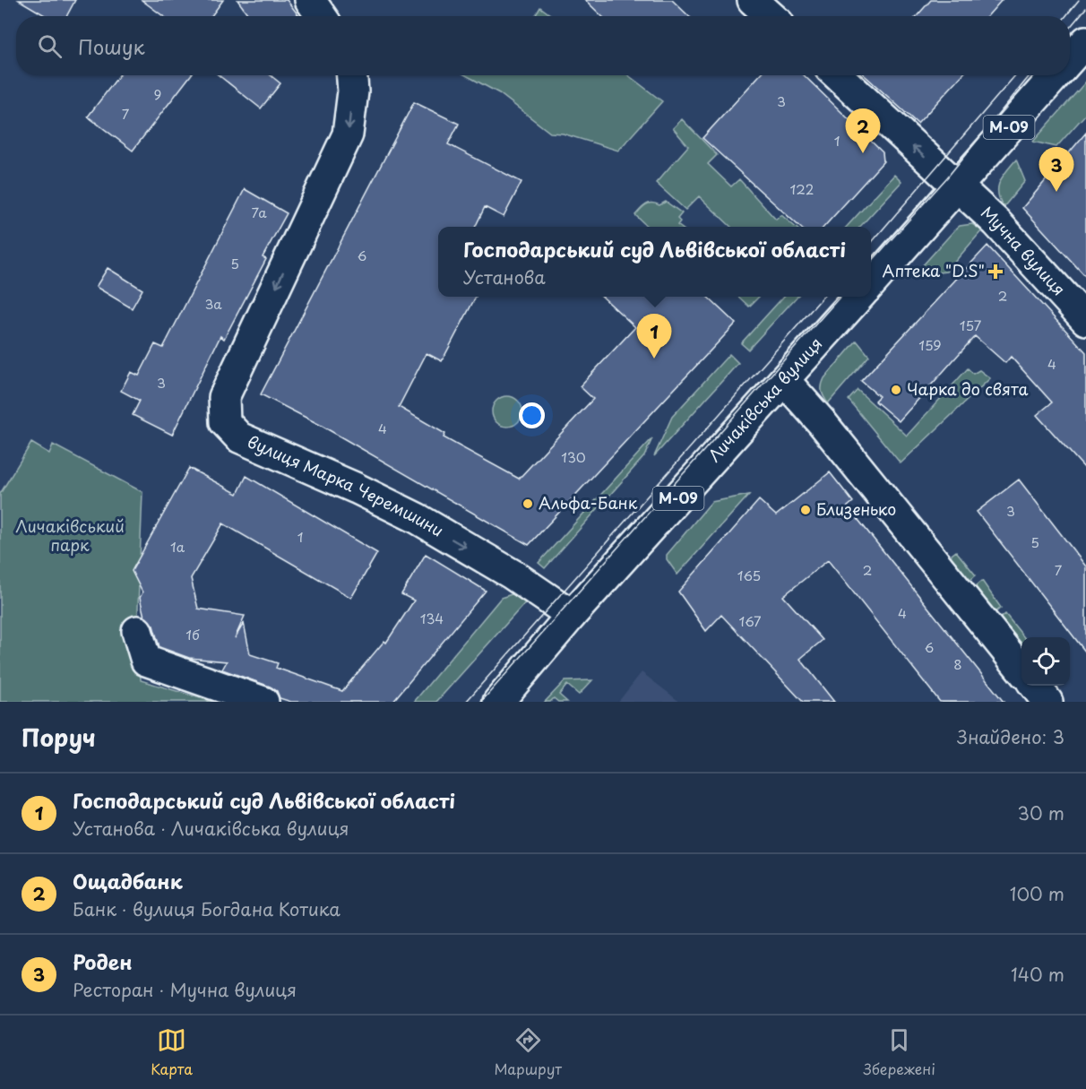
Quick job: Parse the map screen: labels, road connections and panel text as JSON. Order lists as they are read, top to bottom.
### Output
{
  "streets": {
    "street": [
      "М-09",
      "Мучна вулиця",
      "Личаківська вулиця",
      "вулиця Марка Черемшини"
    ]
  },
  "crossings": [
    ["М-09", "Мучна вулиця"],
    ["Личаківська вулиця", "вулиця Марка Черемшини"]
  ],
  "one_way": ["Мучна вулиця"],
  "parks": ["Личаківський парк"],
  "places": {
    "health": ["Аптека \"D.S\""],
    "other": ["Чарка до свята", "Альфа-Банк", "Близенько"]
  },
  "house_numbers": [
    "9",
    "3",
    "7",
    "1",
    "122",
    "7а",
    "6",
    "5",
    "2",
    "3а",
    "157",
    "159",
    "4",
    "3",
    "4",
    "130",
    "3",
    "1",
    "5",
    "1а",
    "2",
    "7",
    "165",
    "4",
    "134",
    "167",
    "1б",
    "6",
    "8"
  ],
  "page": {
    "search": "Пошук",
    "pins": ["2", "3", "1"],
    "popup": ["Господарський суд Львівської області", "Установа"],
    "heading": ["Поруч", "Знайдено: 3"],
    "list": [
      {
        "mark": "1",
        "name": "Господарський суд Львівської області",
        "note": "Установа · Личаківська вулиця",
        "value": "30 m"
      },
      {
        "mark": "2",
        "name": "Ощадбанк",
        "note": "Банк · вулиця Богдана Котика",
        "value": "100 m"
      },
      {
        "mark": "3",
        "name": "Роден",
        "note": "Ресторан · Мучна вулиця",
        "value": "140 m"
      }
    ],
    "nav": ["Карта", "Маршрут", "Збережені"]
  }
}
